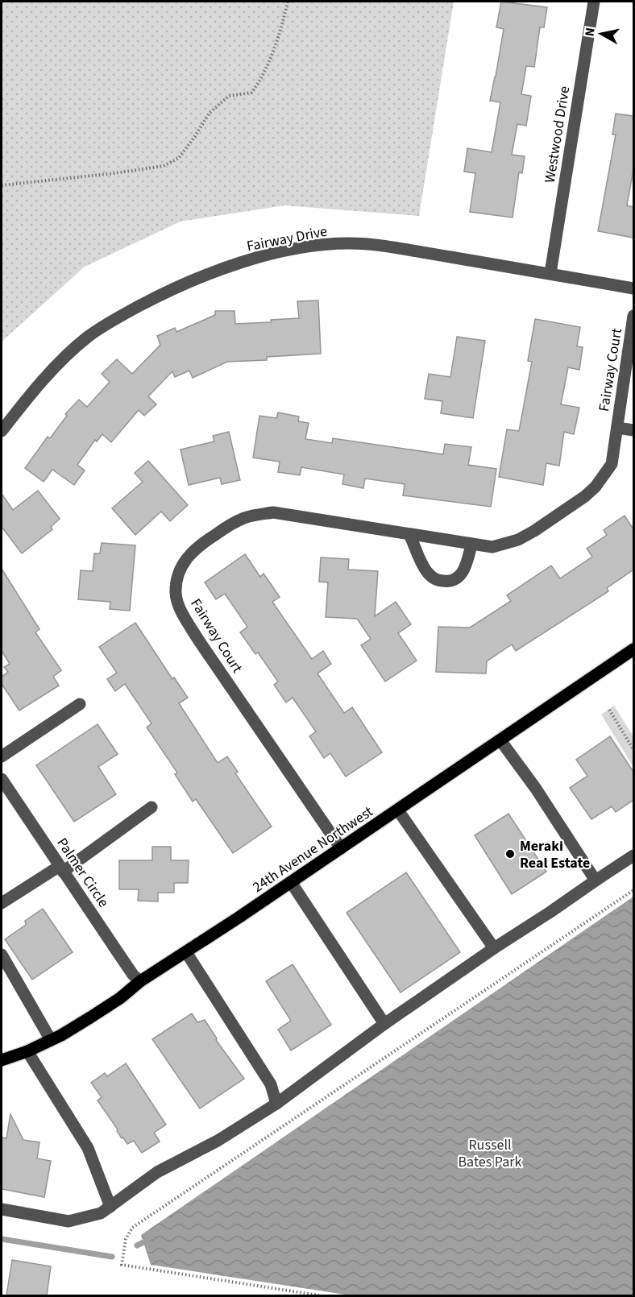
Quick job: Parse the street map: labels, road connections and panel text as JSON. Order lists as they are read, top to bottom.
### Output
{
  "streets": {
    "main road": ["24th Avenue Northwest"],
    "street": [
      "Westwood Drive",
      "Fairway Drive",
      "Fairway Court",
      "Palmer Circle"
    ]
  },
  "crossings": [
    ["Westwood Drive", "Fairway Drive"],
    ["Fairway Court", "24th Avenue Northwest"],
    ["24th Avenue Northwest", "Palmer Circle"]
  ],
  "parks": ["Russell Bates Park"],
  "places": ["Meraki Real Estate"],
  "north": "left"
}
